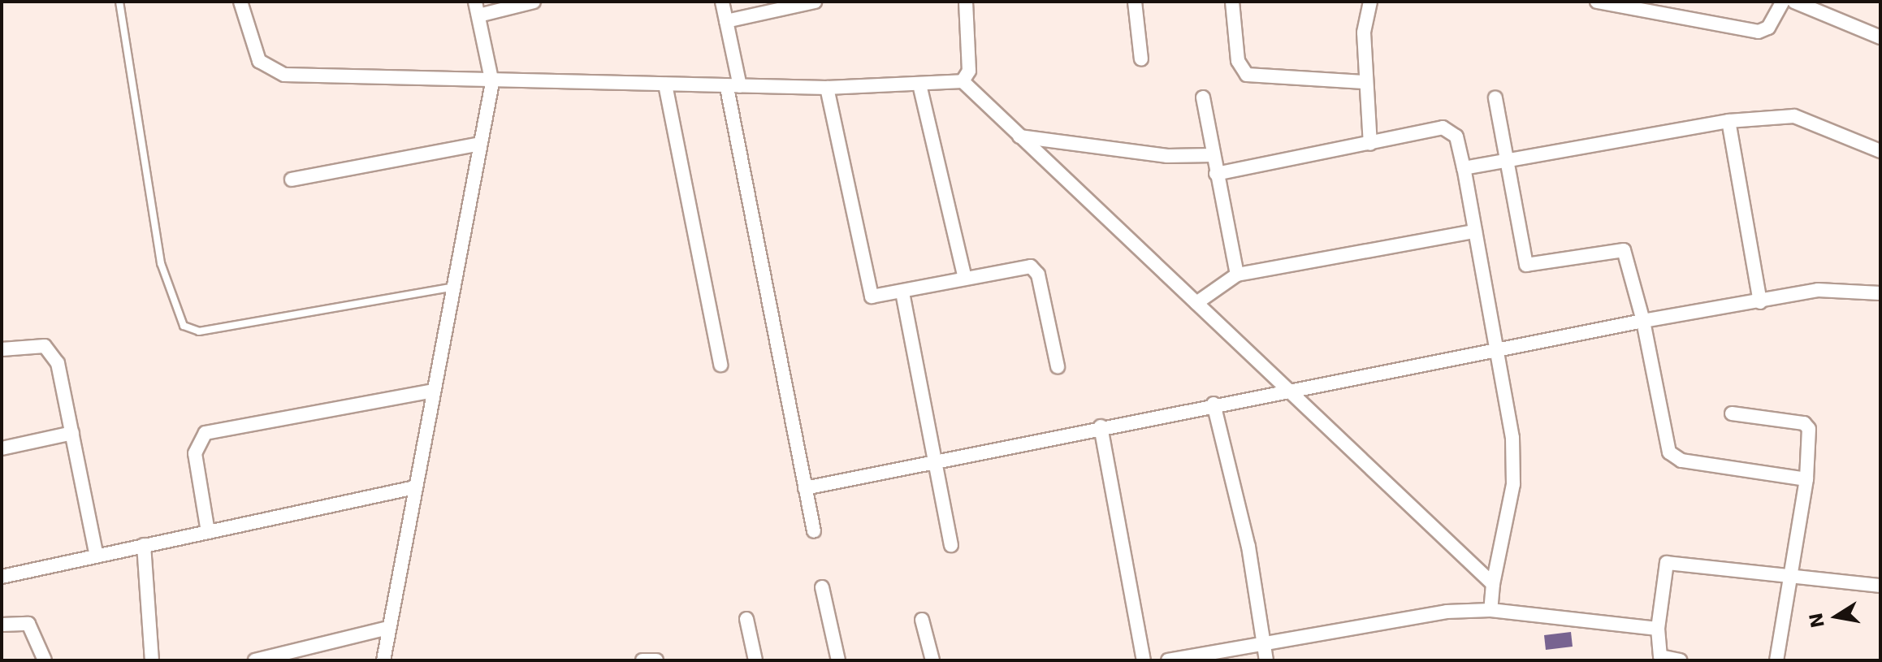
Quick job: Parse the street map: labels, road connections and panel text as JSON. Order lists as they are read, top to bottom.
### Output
{
  "north": "left"
}
